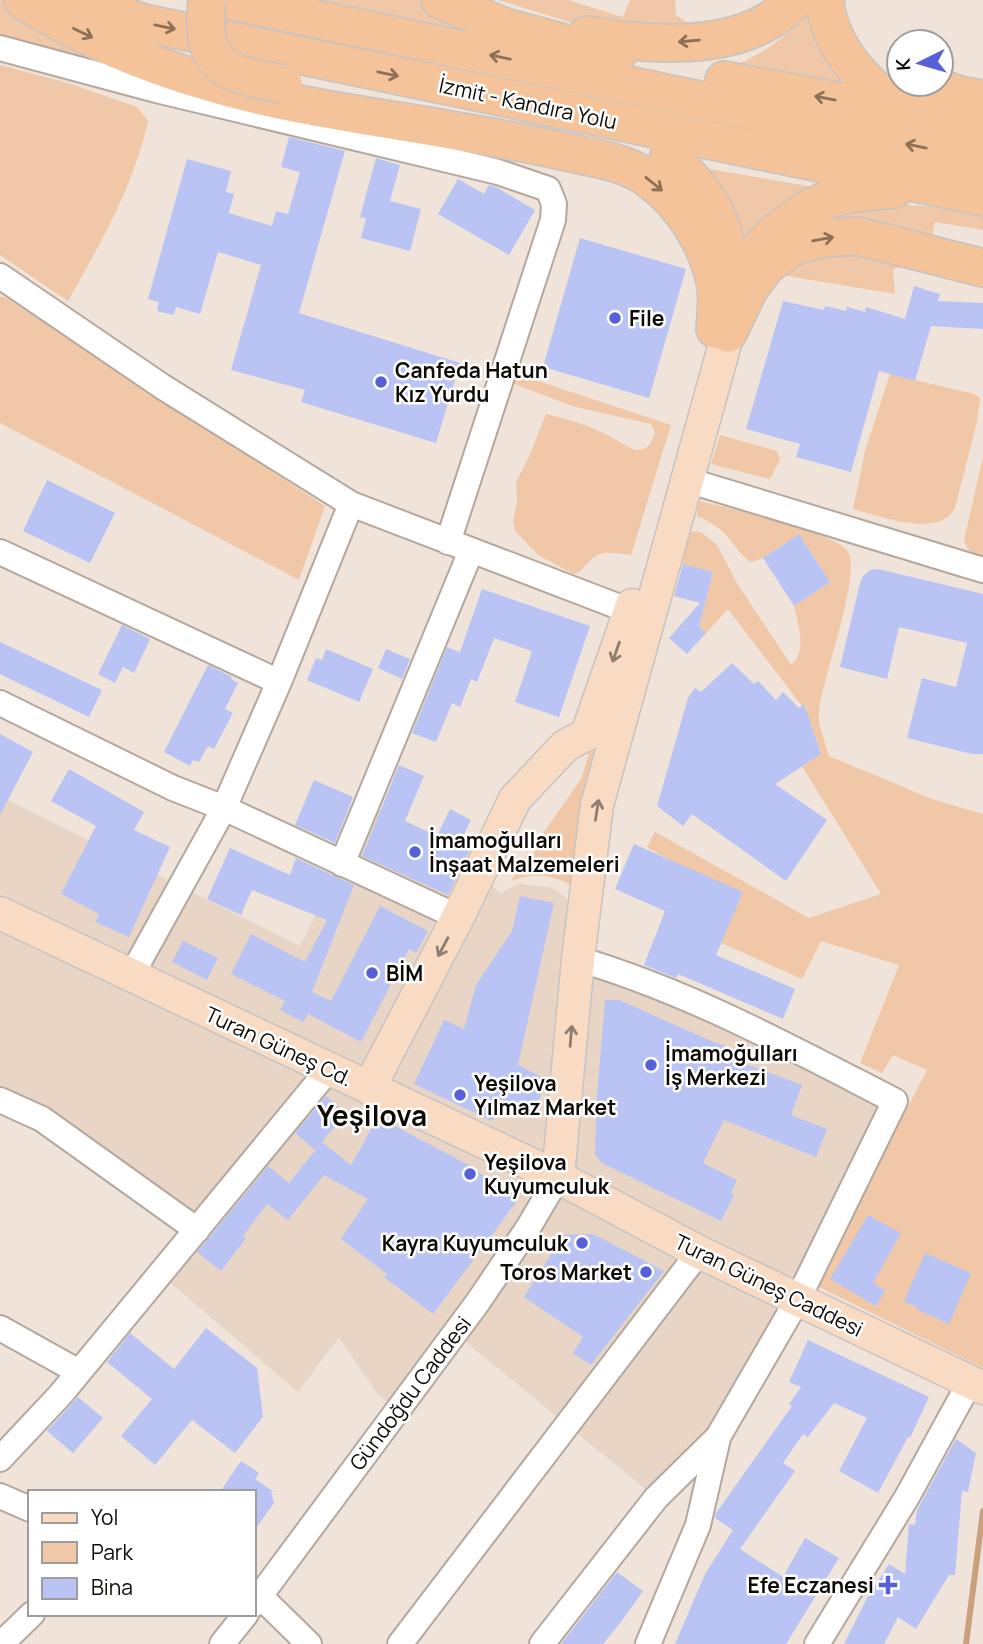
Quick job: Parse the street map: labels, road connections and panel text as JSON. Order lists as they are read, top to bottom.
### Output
{
  "streets": {
    "highway": ["İzmit - Kandıra Yolu"],
    "main road": ["Turan Güneş Cd.", "Turan Güneş Caddesi"],
    "street": ["Gündoğdu Caddesi"]
  },
  "crossings": [
    ["Turan Güneş Cd.", "Turan Güneş Caddesi"],
    ["Turan Güneş Cd.", "Gündoğdu Caddesi"],
    ["Turan Güneş Caddesi", "Gündoğdu Caddesi"]
  ],
  "districts": ["Yeşilova"],
  "places": {
    "other": [
      "File",
      "Canfeda Hatun Kız Yurdu",
      "İmamoğulları İnşaat Malzemeleri",
      "BİM",
      "İmamoğulları İş Merkezi",
      "Yeşilova Yılmaz Market",
      "Yeşilova Kuyumculuk",
      "Kayra Kuyumculuk",
      "Toros Market"
    ],
    "health": ["Efe Eczanesi"]
  },
  "legend": ["Yol", "Park", "Bina"],
  "north": "left"
}
